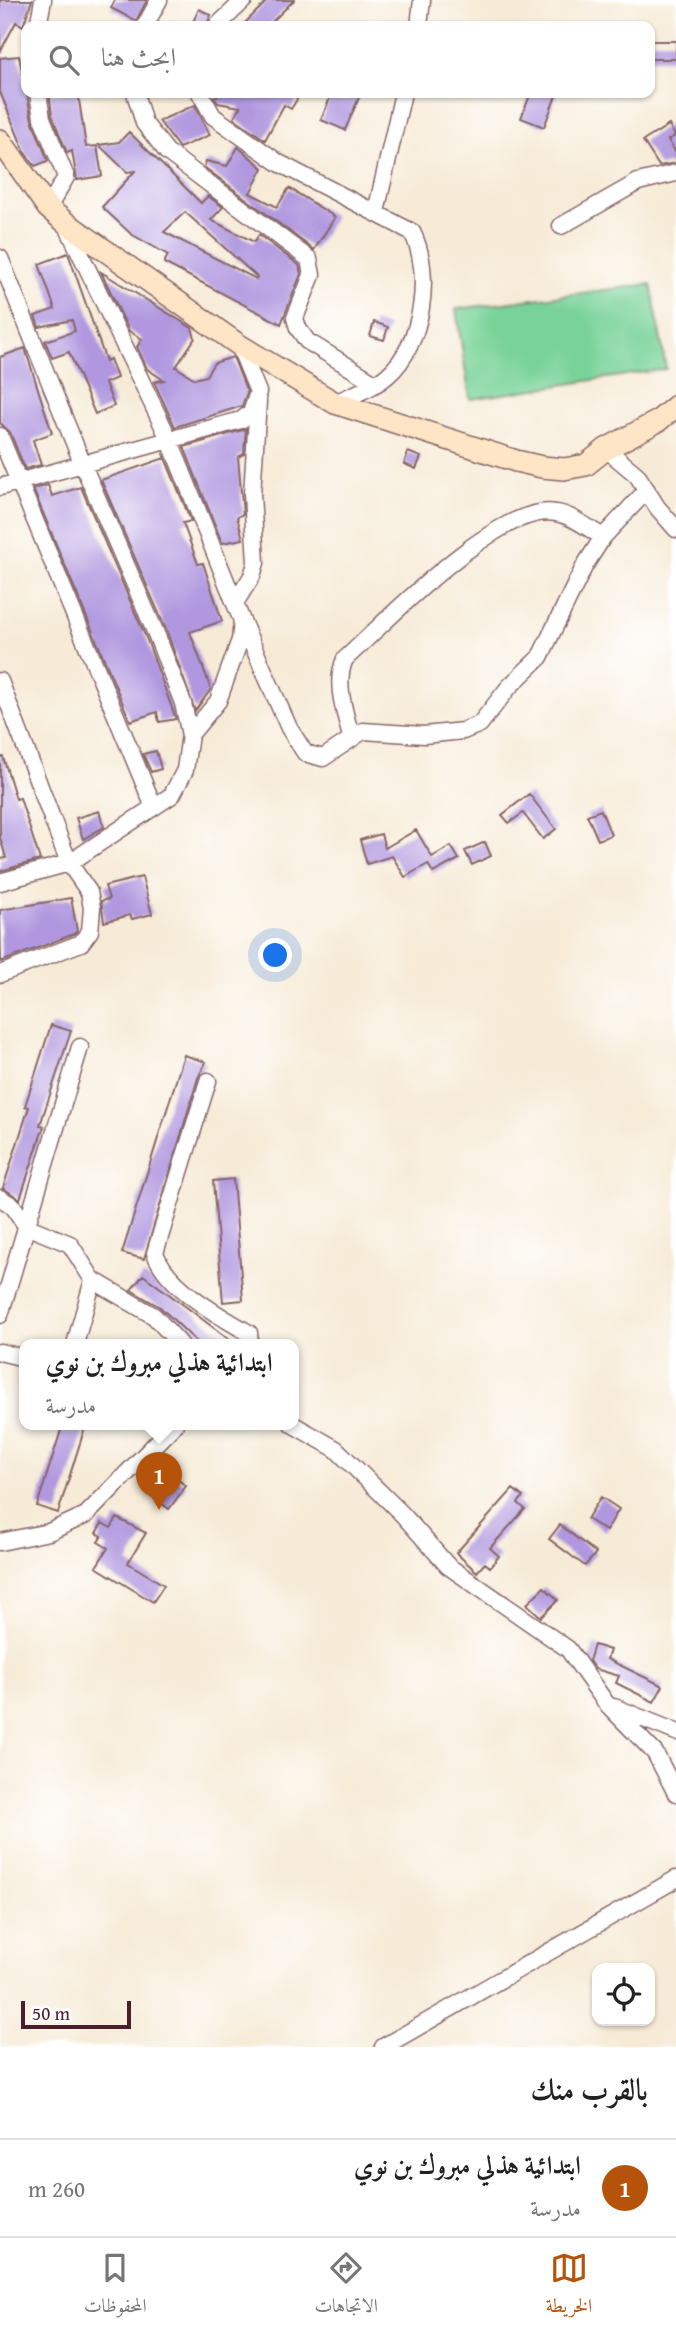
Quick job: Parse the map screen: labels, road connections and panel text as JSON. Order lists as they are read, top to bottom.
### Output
{
  "scale_bar": "50 m",
  "page": {
    "search": "ابحث هنا",
    "popup": ["ابتدائية هذلي مبروك بن نوي", "مدرسة"],
    "pins": "1",
    "scale": "50 m",
    "heading": "بالقرب منك",
    "list": [
      {
        "mark": "1",
        "name": "ابتدائية هذلي مبروك بن نوي",
        "note": "مدرسة",
        "value": "260 m"
      }
    ],
    "nav": ["الخريطة", "الاتجاهات", "المحفوظات"]
  }
}
